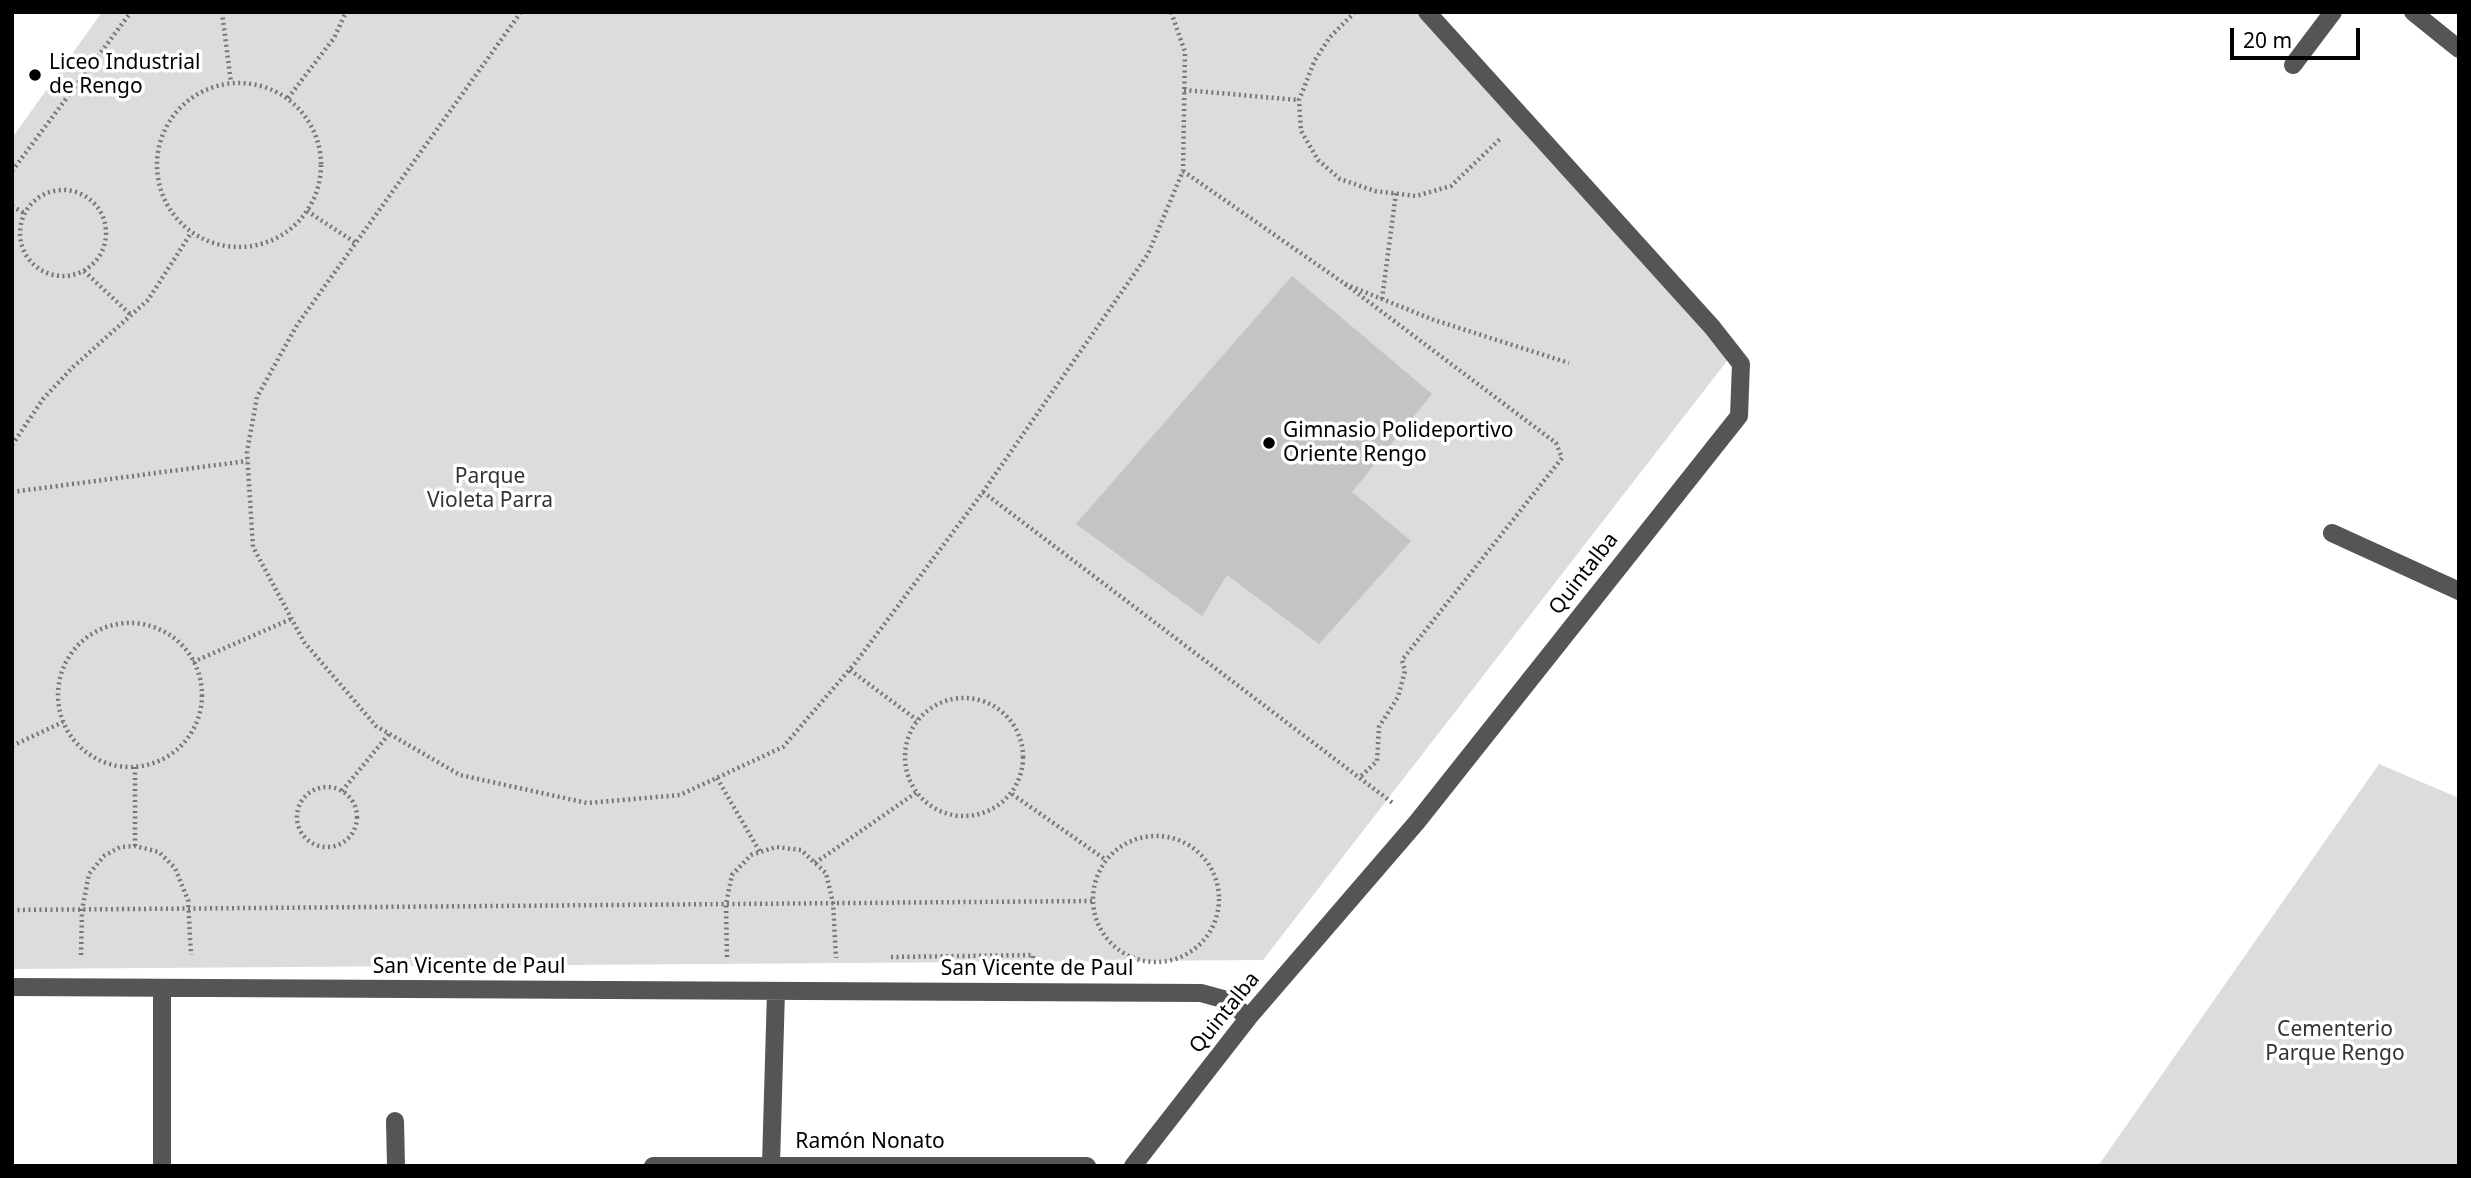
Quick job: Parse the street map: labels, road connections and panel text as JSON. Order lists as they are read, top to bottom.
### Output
{
  "streets": {
    "street": ["Quintalba", "San Vicente de Paul", "Ramón Nonato"]
  },
  "crossings": [
    ["Quintalba", "San Vicente de Paul"]
  ],
  "parks": ["Parque Violeta Parra", "Cementerio Parque Rengo"],
  "places": ["Liceo Industrial de Rengo", "Gimnasio Polideportivo Oriente Rengo"],
  "scale_bar": "20 m"
}
